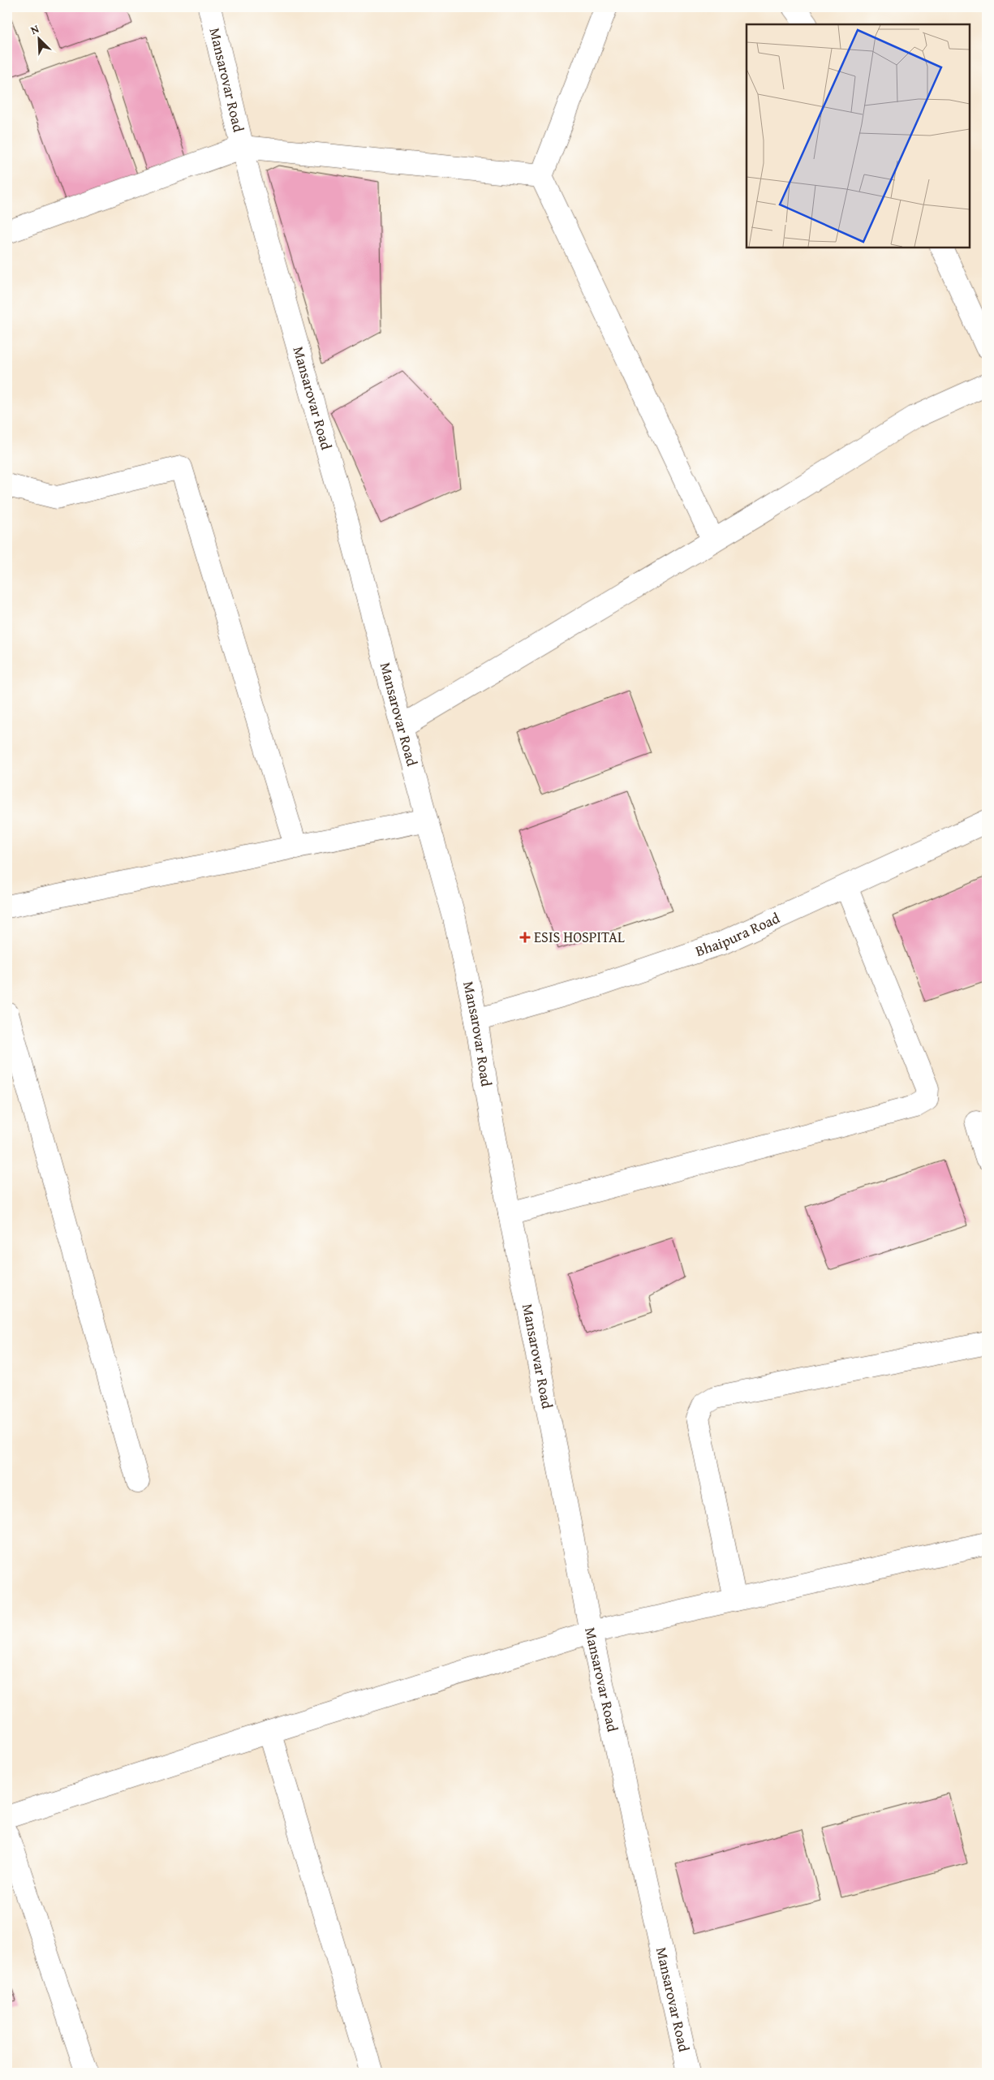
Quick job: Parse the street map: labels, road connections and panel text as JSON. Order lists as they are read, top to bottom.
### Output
{
  "streets": {
    "street": ["Mansarovar Road", "Bhaipura Road"]
  },
  "crossings": [
    ["Mansarovar Road", "Bhaipura Road"]
  ],
  "places": {
    "health": ["ESIS HOSPITAL"]
  },
  "north": "top left"
}
